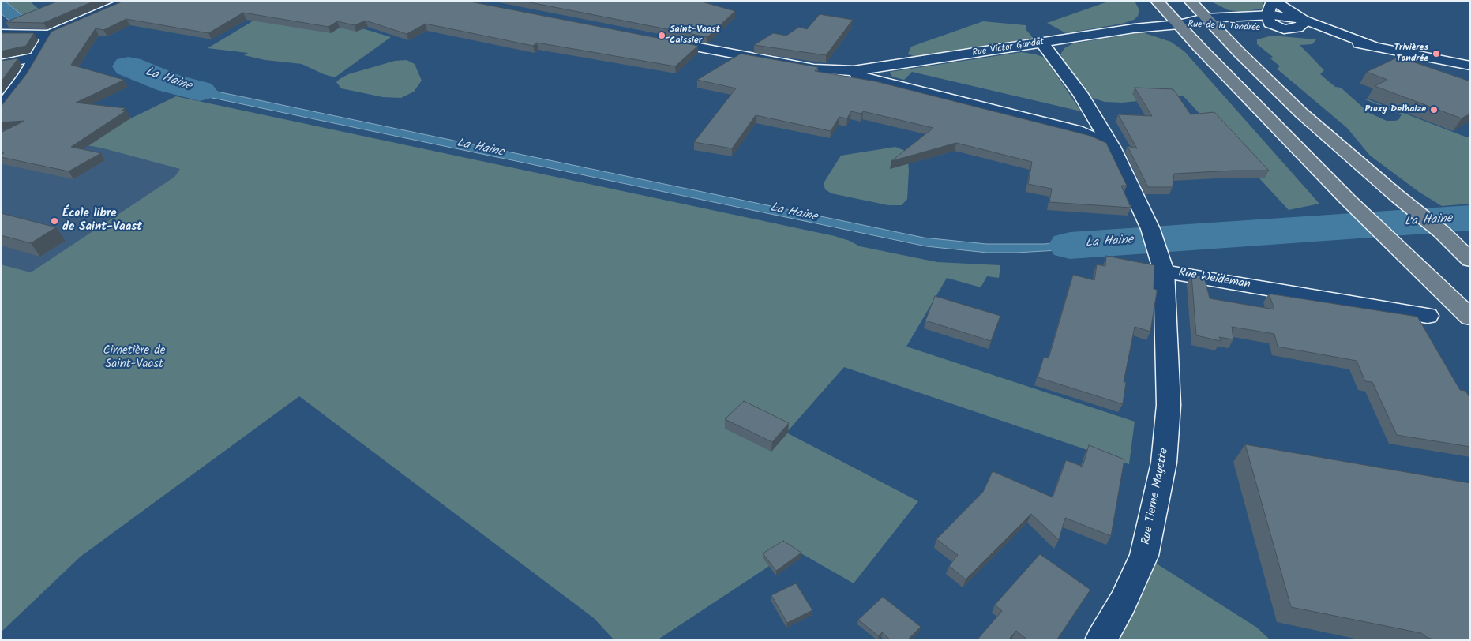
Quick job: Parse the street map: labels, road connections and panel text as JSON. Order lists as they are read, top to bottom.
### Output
{
  "streets": {
    "street": [
      "Rue de la Tondrée",
      "Rue Victor Gondat",
      "Rue Weideman",
      "Rue Tierne Mayette"
    ]
  },
  "crossings": [
    ["Rue de la Tondrée", "Rue Victor Gondat"],
    ["Rue Weideman", "Rue Tierne Mayette"]
  ],
  "water": ["La Haine"],
  "parks": ["Cimetière de Saint-Vaast"],
  "places": [
    "Saint-Vaast Caissier",
    "Trivières Tondrée",
    "Proxy Delhaize",
    "École libre de Saint-Vaast"
  ]
}
